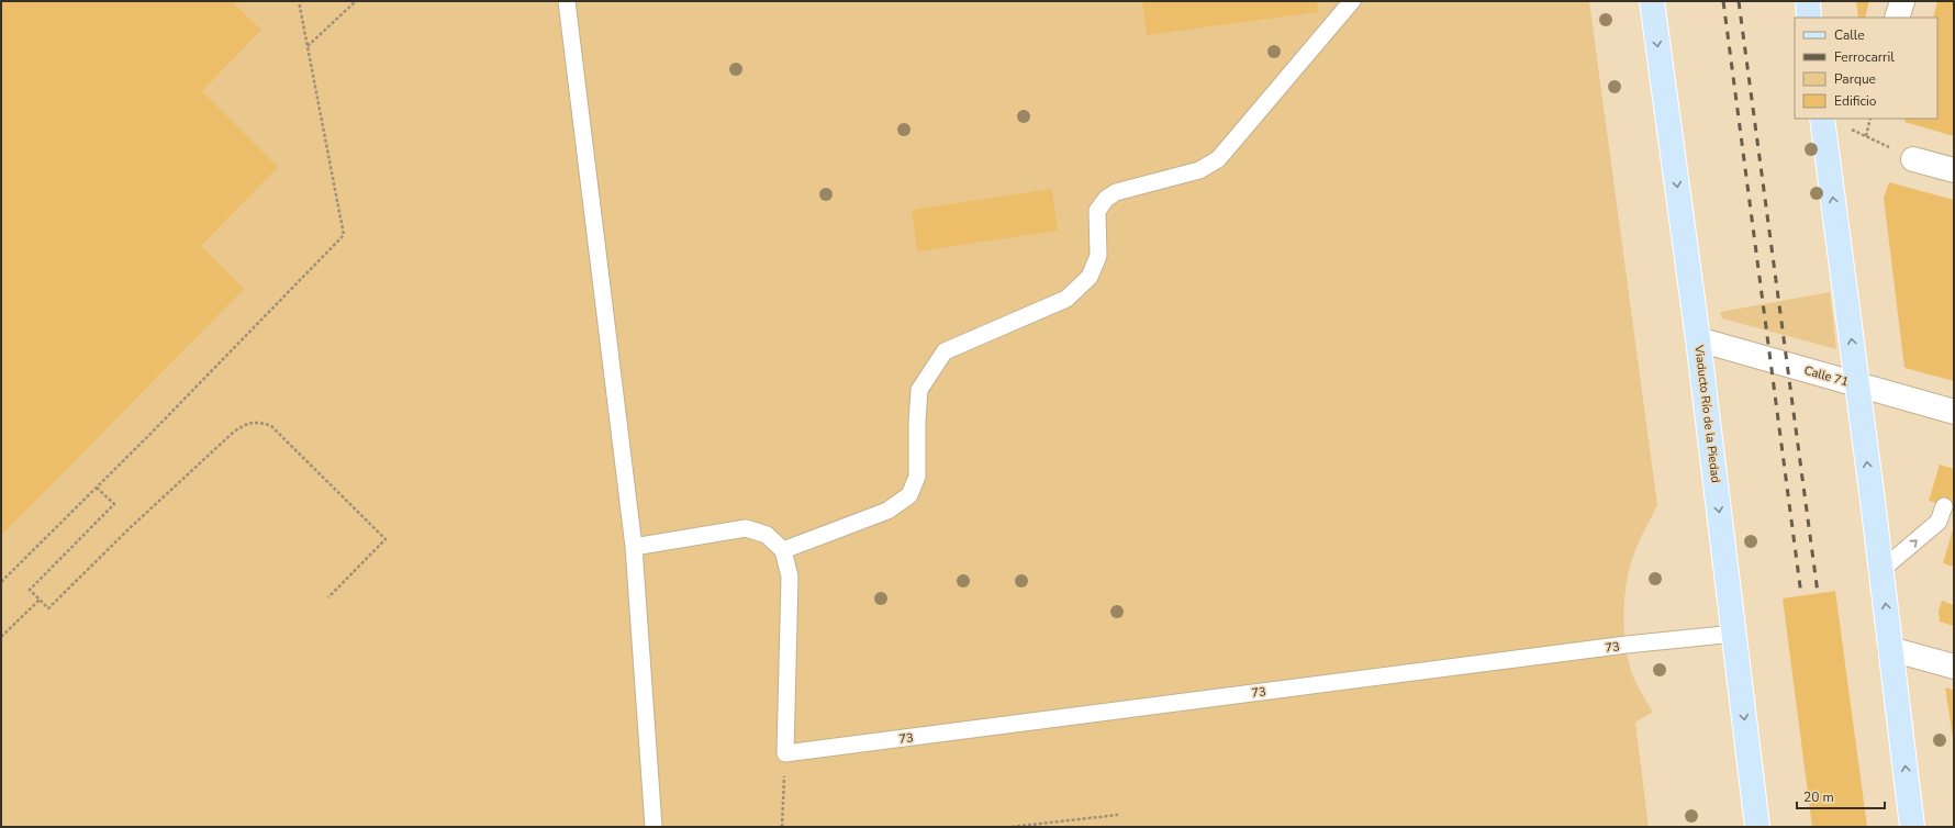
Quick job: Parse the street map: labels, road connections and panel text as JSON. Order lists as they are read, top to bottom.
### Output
{
  "streets": {
    "main road": ["Viaducto Río de la Piedad"],
    "street": ["Calle 71"],
    "lane": ["73"]
  },
  "crossings": [
    ["Calle 71", "Viaducto Río de la Piedad"],
    ["Viaducto Río de la Piedad", "73"]
  ],
  "legend": [
    "Calle",
    "Ferrocarril",
    "Parque",
    "Edificio"
  ],
  "scale_bar": "20 m"
}
